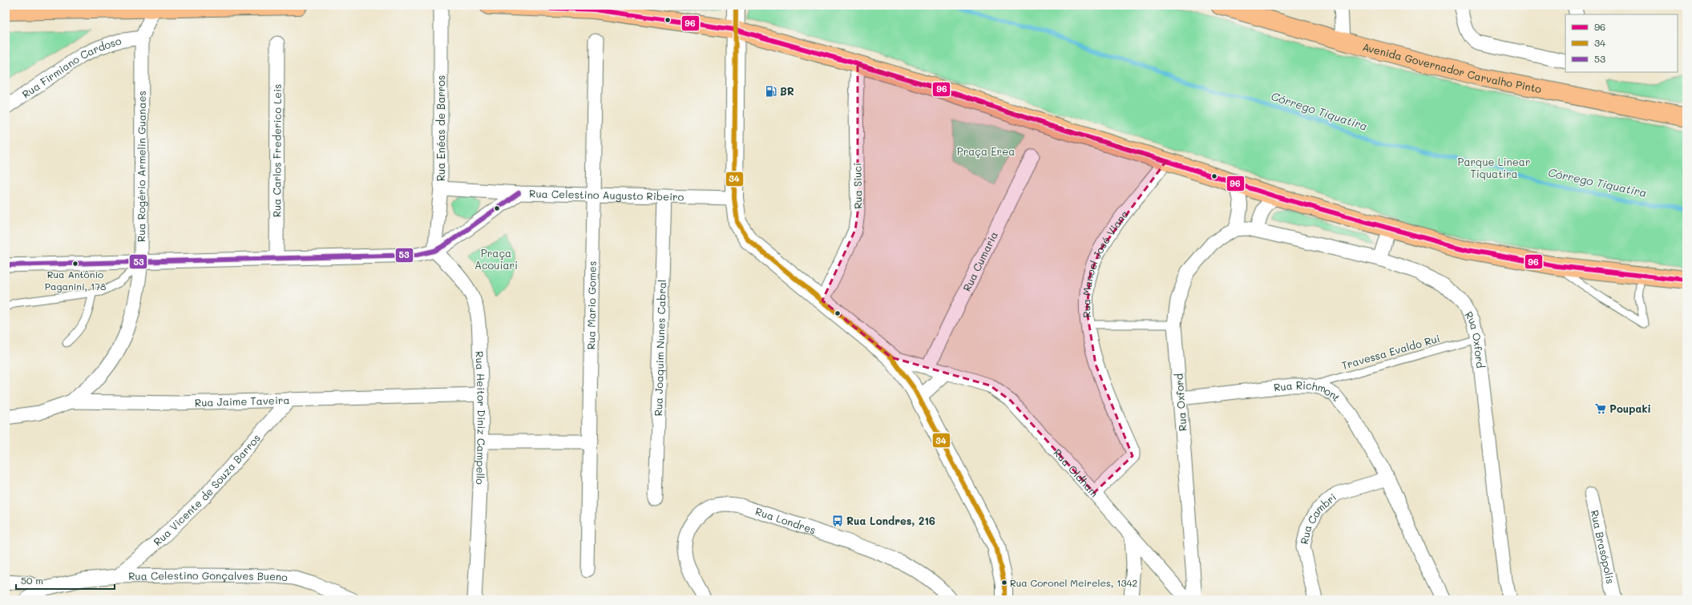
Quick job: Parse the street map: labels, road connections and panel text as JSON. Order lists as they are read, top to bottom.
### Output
{
  "streets": {
    "main road": ["Avenida Governador Carvalho Pinto"],
    "street": [
      "Rua Firmiano Cardoso",
      "Rua Enéas de Barros",
      "Rua Carlos Frederico Leis",
      "Rua Rogério Armelin Guanaes",
      "Rua Siuci",
      "Rua Celestino Augusto Ribeiro",
      "Rua Cumaria",
      "Rua Manoel José Viana",
      "Rua Mario Gomes",
      "Rua Oxford",
      "Rua Joaquim Nunes Cabral",
      "Rua Richmont",
      "Rua Jaime Taveira",
      "Rua Heitor Diniz Campello",
      "Rua Oldham",
      "Rua Vicente de Souza Barros",
      "Rua Londres",
      "Rua Cambri",
      "Rua Brasópolis",
      "Rua Celestino Gonçalves Bueno"
    ],
    "lane": ["Travessa Evaldo Rui"]
  },
  "crossings": [
    ["Rua Firmiano Cardoso", "Rua Rogério Armelin Guanaes"],
    ["Rua Enéas de Barros", "Rua Celestino Augusto Ribeiro"],
    ["Rua Enéas de Barros", "Rua Heitor Diniz Campello"],
    ["Rua Rogério Armelin Guanaes", "Rua Jaime Taveira"],
    ["Rua Celestino Augusto Ribeiro", "Rua Mario Gomes"],
    ["Rua Celestino Augusto Ribeiro", "Rua Joaquim Nunes Cabral"],
    ["Rua Cumaria", "Rua Oldham"],
    ["Rua Manoel José Viana", "Rua Oldham"],
    ["Rua Oxford", "Travessa Evaldo Rui"],
    ["Rua Oxford", "Rua Richmont"],
    ["Rua Oxford", "Rua Oldham"],
    ["Travessa Evaldo Rui", "Rua Richmont"],
    ["Rua Richmont", "Rua Cambri"],
    ["Rua Jaime Taveira", "Rua Heitor Diniz Campello"],
    ["Rua Jaime Taveira", "Rua Vicente de Souza Barros"],
    ["Rua Vicente de Souza Barros", "Rua Celestino Gonçalves Bueno"]
  ],
  "water": ["Córrego Tiquatira"],
  "parks": ["Praça Erea", "Parque Linear Tiquatira", "Praça Acouiari"],
  "places": {
    "fuel station": ["BR"],
    "other": ["Rua Antônio Paganini, 178", "Rua Coronel Meireles, 1342"],
    "supermarket": ["Poupaki"],
    "bus stop": ["Rua Londres, 216"]
  },
  "lines": ["transit line 96", "transit line 34", "transit line 53"],
  "legend": ["96", "34", "53"],
  "scale_bar": "50 m"
}
